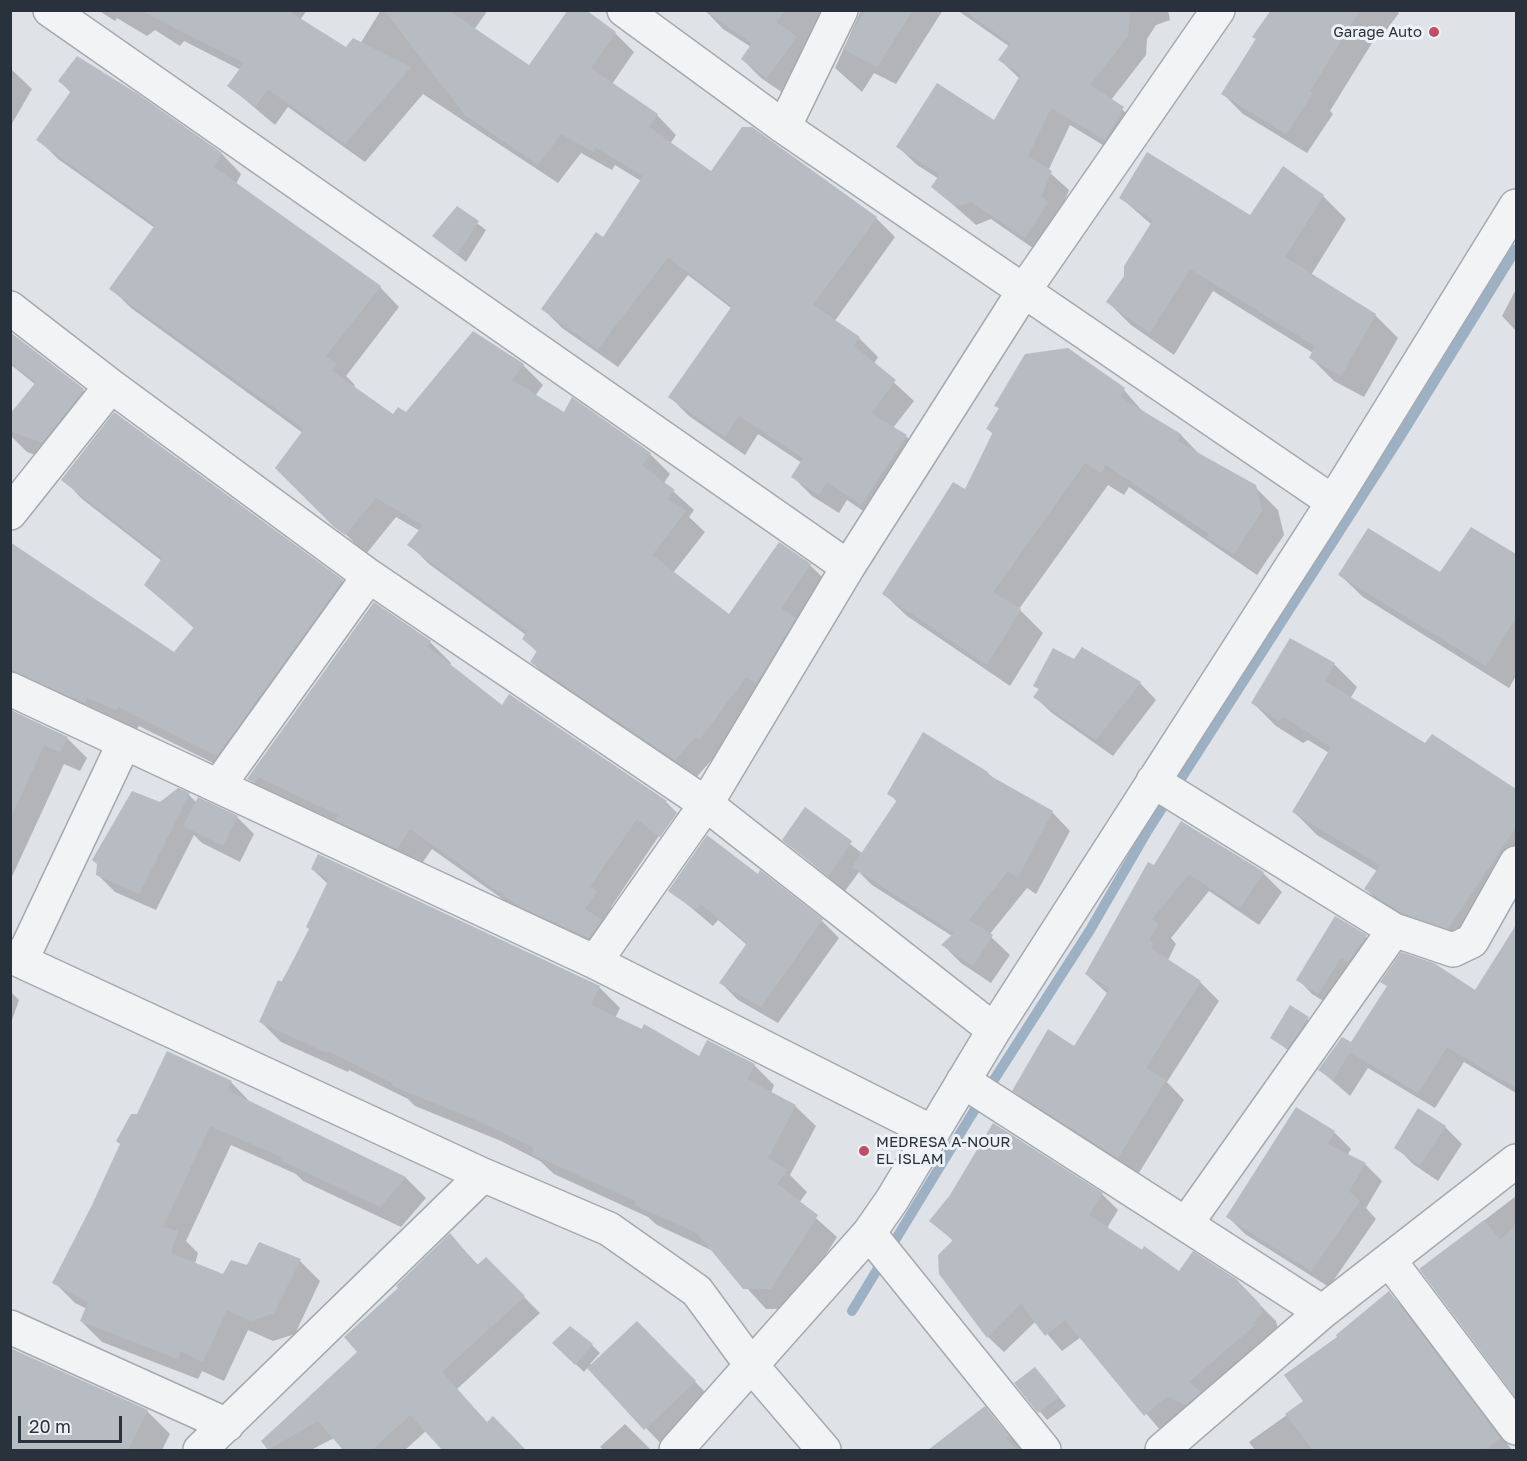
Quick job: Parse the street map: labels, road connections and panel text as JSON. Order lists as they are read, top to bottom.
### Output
{
  "places": ["Garage Auto", "MEDRESA A-NOUR EL ISLAM"],
  "scale_bar": "20 m"
}
